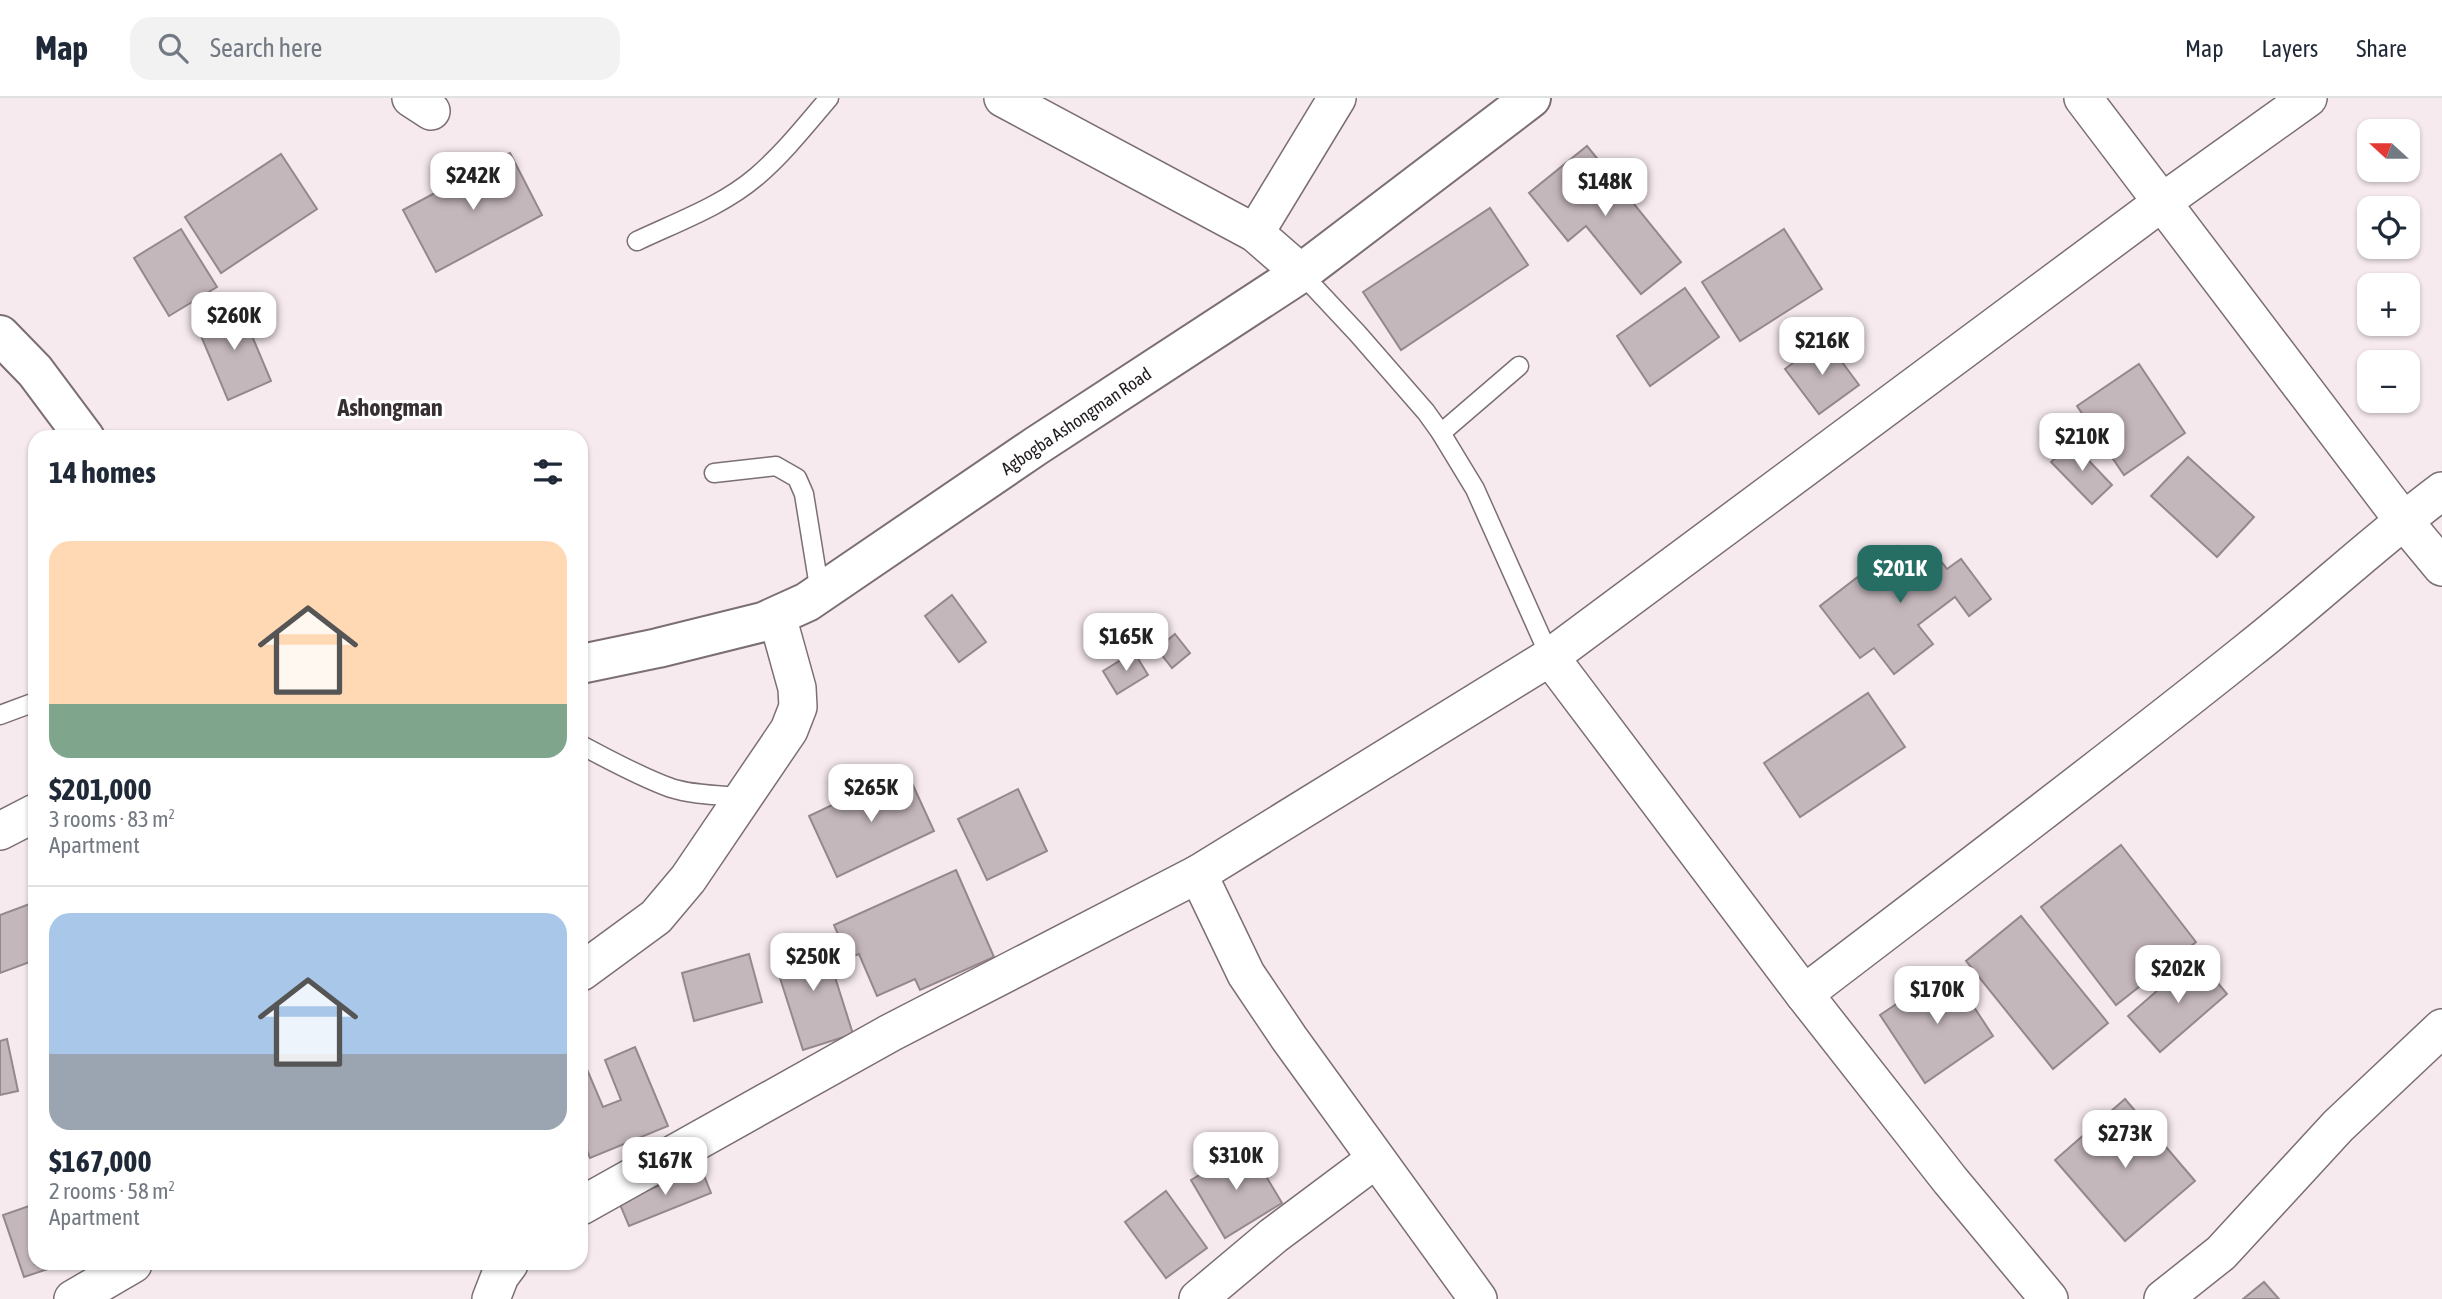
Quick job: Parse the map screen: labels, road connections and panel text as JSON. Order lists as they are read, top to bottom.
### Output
{
  "streets": {
    "street": ["Agbogba Ashongman Road"]
  },
  "districts": ["Ashongman"],
  "north": "left",
  "page": {
    "header": "Map",
    "search": "Search here",
    "nav": ["Map", "Layers", "Share"],
    "map_buttons": ["+", "−"],
    "price": [
      "$242K",
      "$148K",
      "$260K",
      "$216K",
      "$210K",
      "$201K",
      "$165K",
      "$265K",
      "$250K",
      "$202K",
      "$170K",
      "$273K",
      "$310K",
      "$167K"
    ],
    "heading": "14 homes",
    "list": [
      {
        "name": "$201,000",
        "note": "3 rooms · 83 m² · Apartment"
      },
      {
        "name": "$167,000",
        "note": "2 rooms · 58 m² · Apartment"
      }
    ]
  }
}
